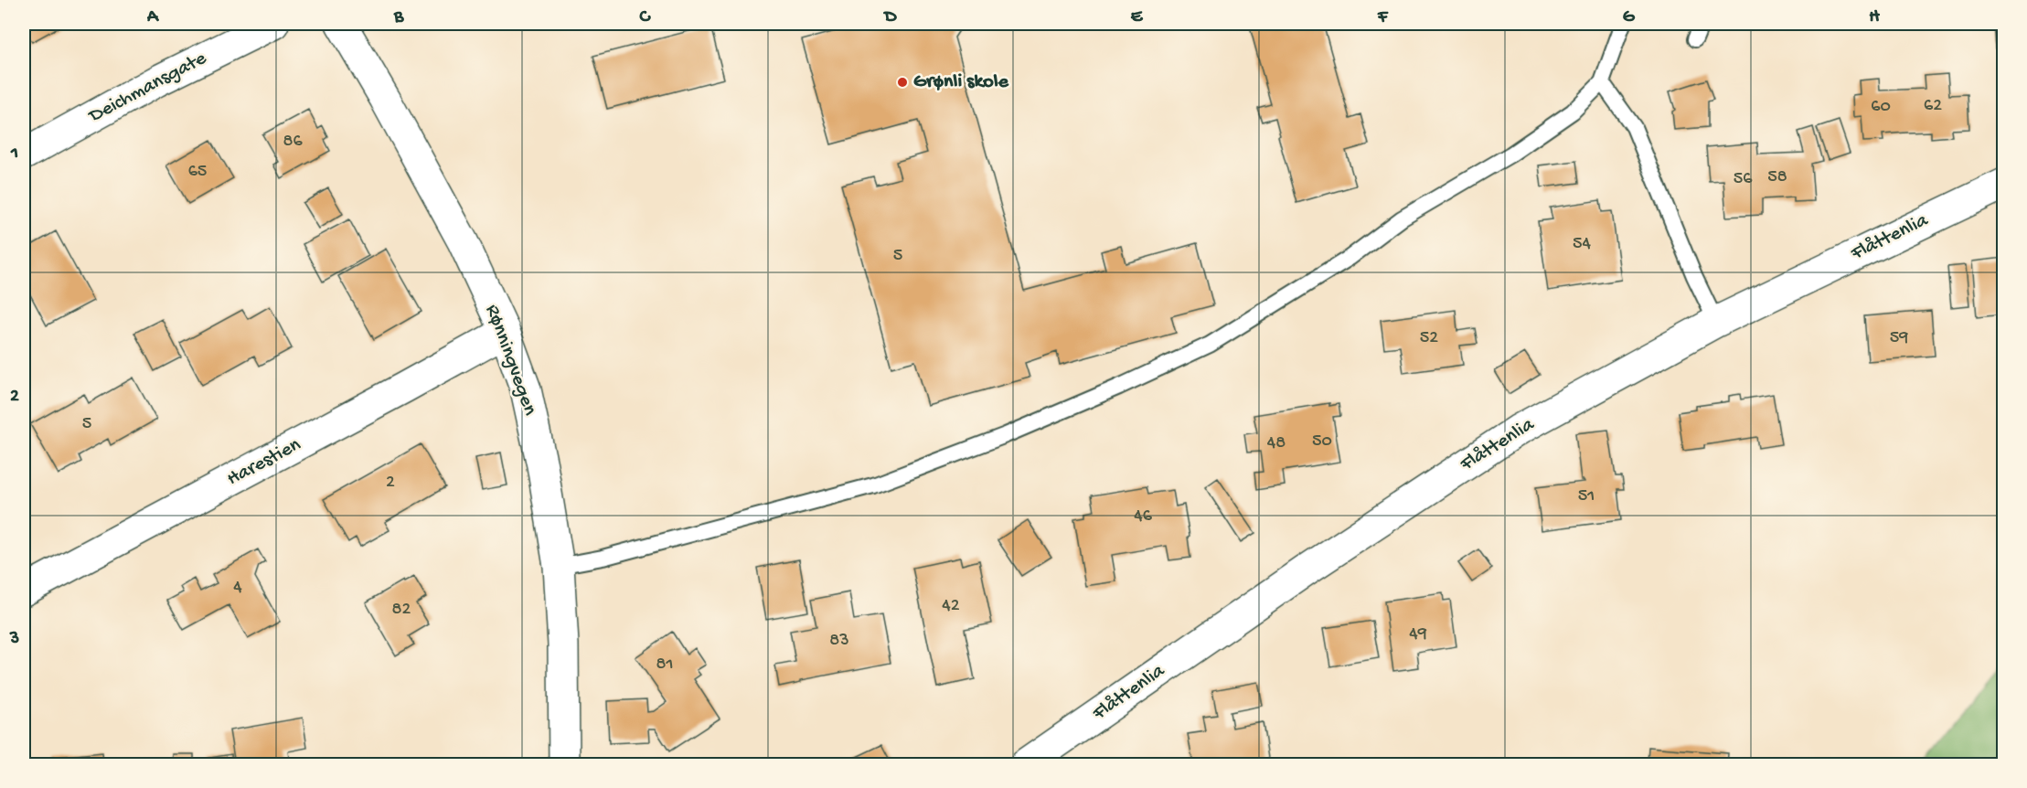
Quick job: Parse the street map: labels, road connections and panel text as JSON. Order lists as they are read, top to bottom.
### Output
{
  "streets": {
    "street": [
      "Deichmansgate",
      "Flåttenlia",
      "Rønningvegen",
      "Harestien"
    ]
  },
  "crossings": [
    ["Rønningvegen", "Harestien"]
  ],
  "places": ["Grønli skole"],
  "house_numbers": [
    "62",
    "60",
    "86",
    "65",
    "58",
    "56",
    "54",
    "5",
    "52",
    "59",
    "5",
    "50",
    "48",
    "2",
    "51",
    "46",
    "4",
    "42",
    "82",
    "49",
    "83",
    "81"
  ],
  "grid": {
    "columns": [
      "A",
      "B",
      "C",
      "D",
      "E",
      "F",
      "G",
      "H"
    ],
    "rows": ["1", "2", "3"]
  }
}
